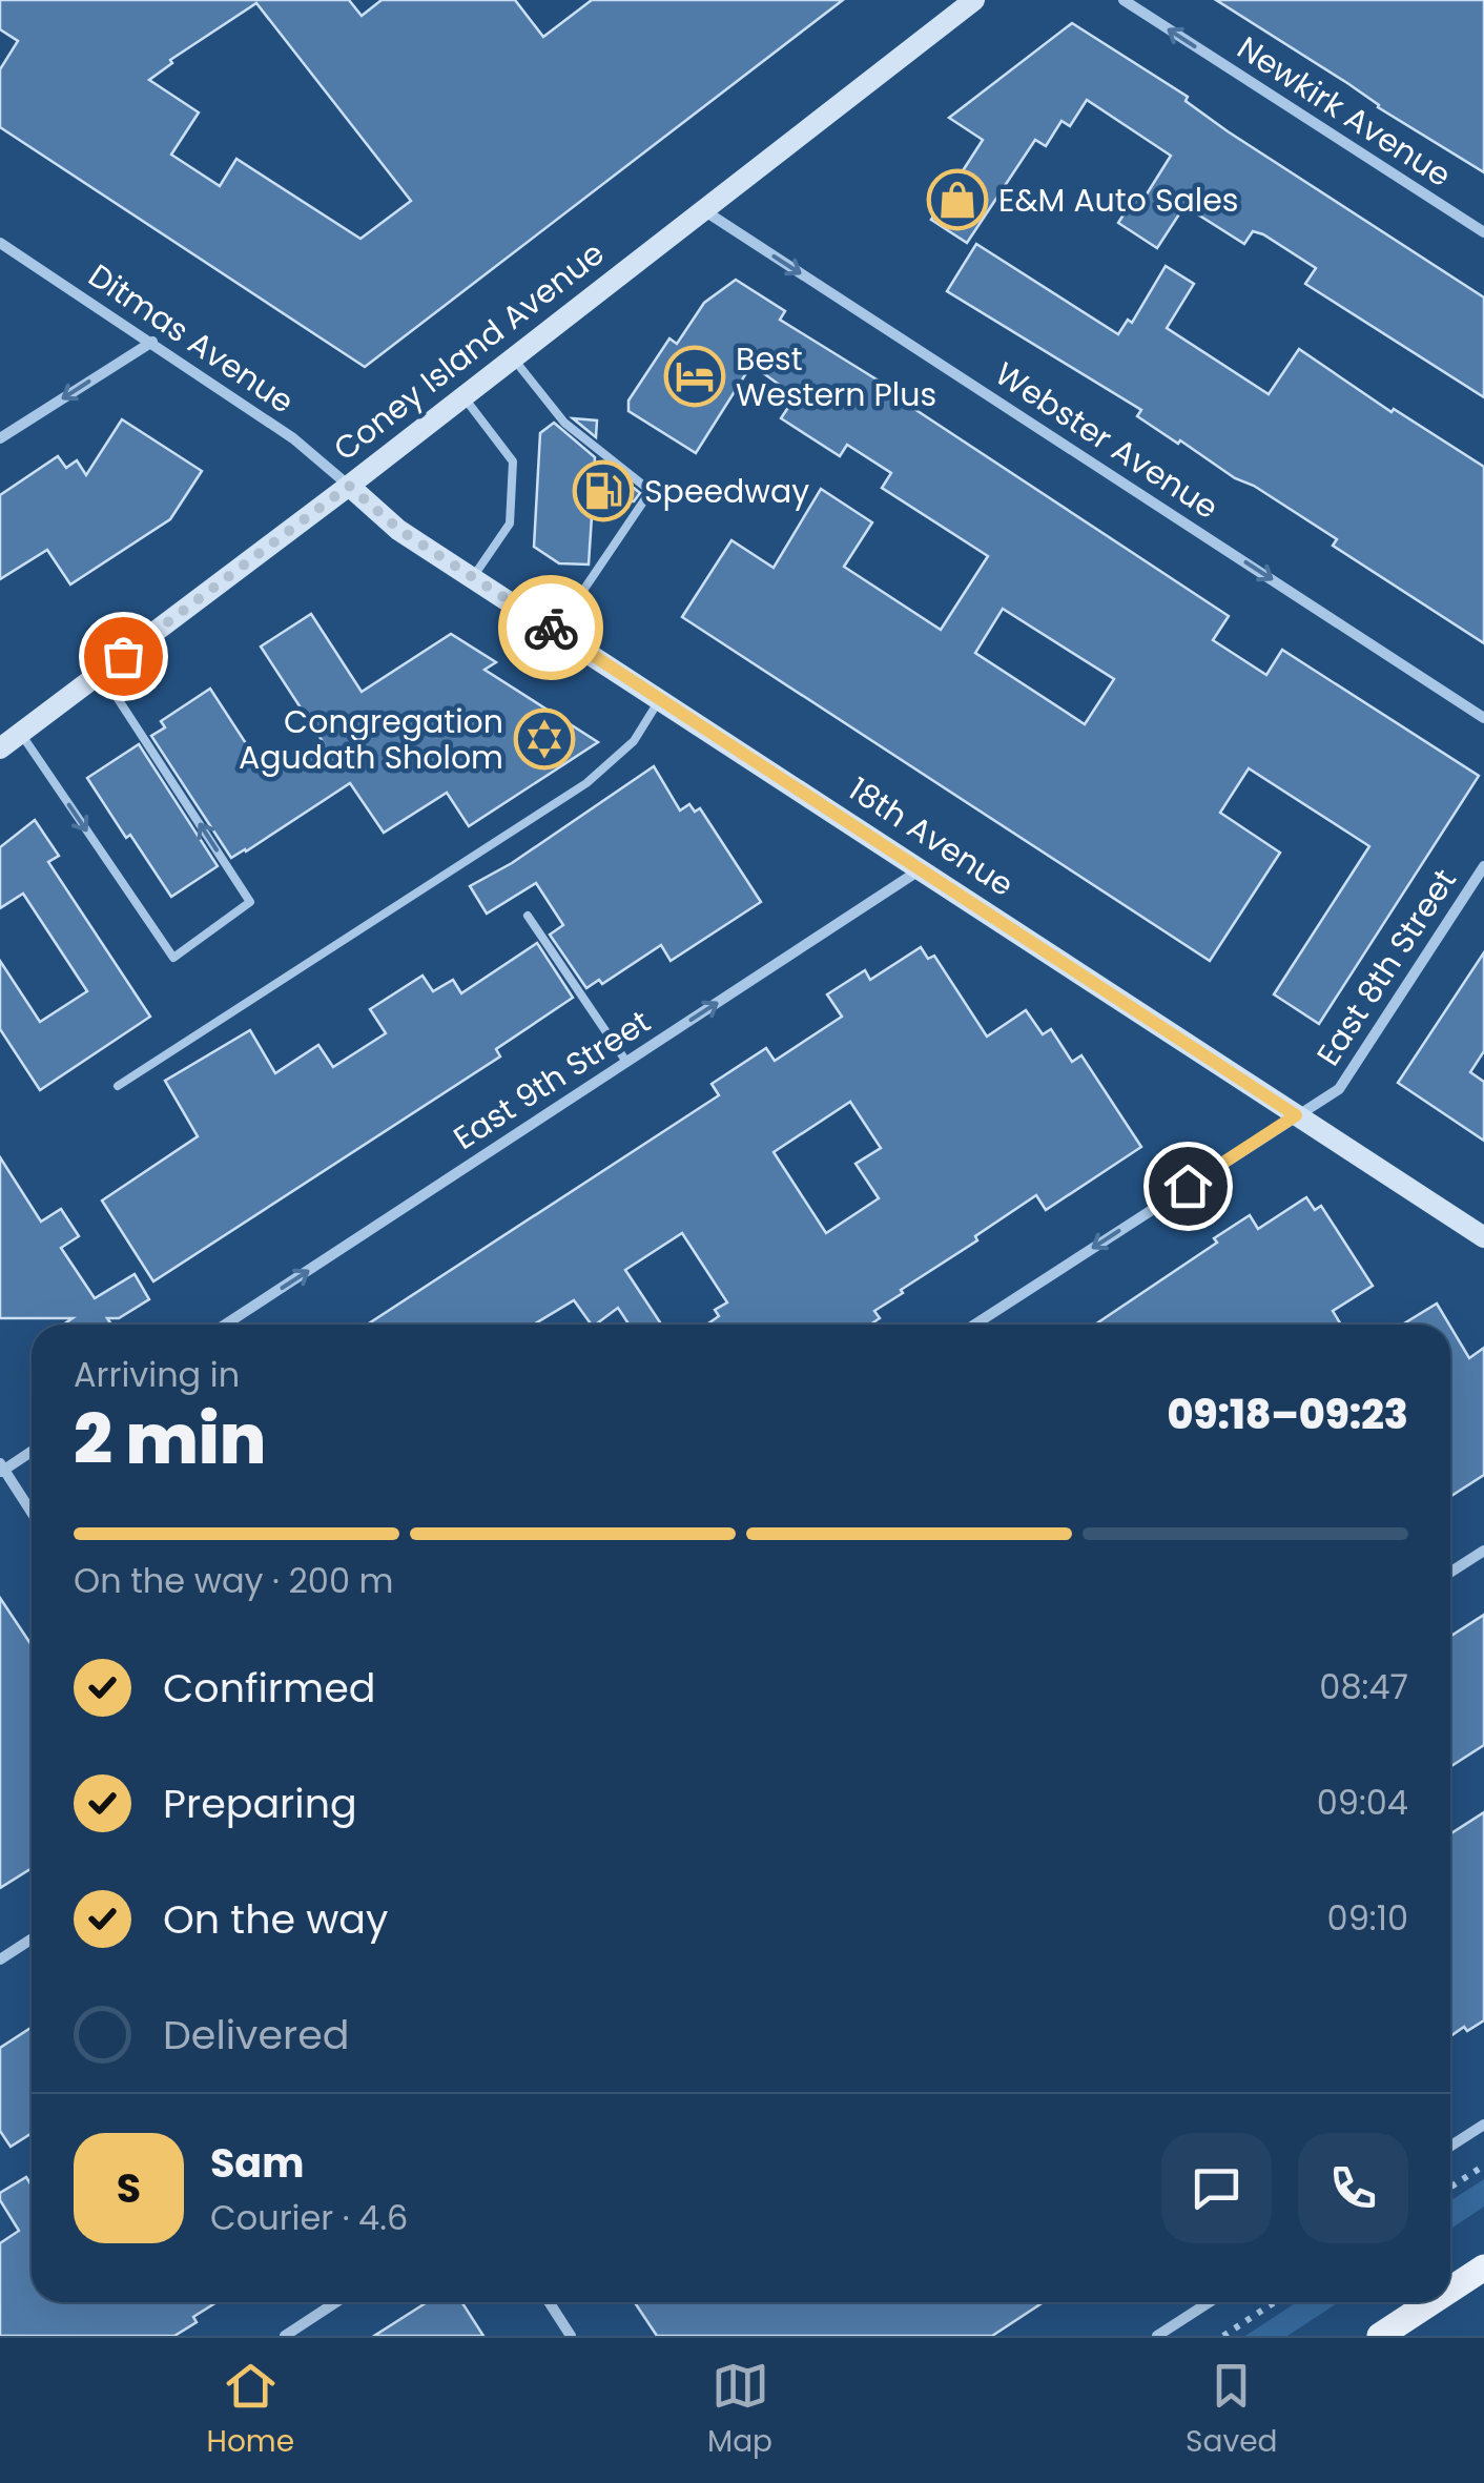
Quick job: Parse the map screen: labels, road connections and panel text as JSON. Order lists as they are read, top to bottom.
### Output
{
  "streets": {
    "street": [
      "Newkirk Avenue",
      "Ditmas Avenue",
      "Coney Island Avenue",
      "Webster Avenue",
      "18th Avenue",
      "East 8th Street",
      "East 9th Street"
    ]
  },
  "crossings": [
    ["Ditmas Avenue", "Coney Island Avenue"],
    ["Ditmas Avenue", "18th Avenue"],
    ["Coney Island Avenue", "Webster Avenue"],
    ["Coney Island Avenue", "18th Avenue"],
    ["18th Avenue", "East 8th Street"],
    ["18th Avenue", "East 9th Street"]
  ],
  "one_way": [
    "Newkirk Avenue",
    "Webster Avenue",
    "East 8th Street",
    "East 9th Street"
  ],
  "places": {
    "shop": ["E&M Auto Sales"],
    "hotel": ["Best Western Plus"],
    "fuel station": ["Speedway"],
    "synagogue": ["Congregation Agudath Sholom"]
  },
  "page": {
    "heading": ["2 min", "Arriving in", "09:18–09:23"],
    "panel": ["Sam", "Courier · 4.6"],
    "bar": "On the way · 200 m",
    "list": [
      ["Confirmed", "08:47"],
      ["Preparing", "09:04"],
      ["On the way", "09:10"],
      "Delivered"
    ],
    "round": "S",
    "tabs": ["Home", "Map", "Saved"]
  }
}
